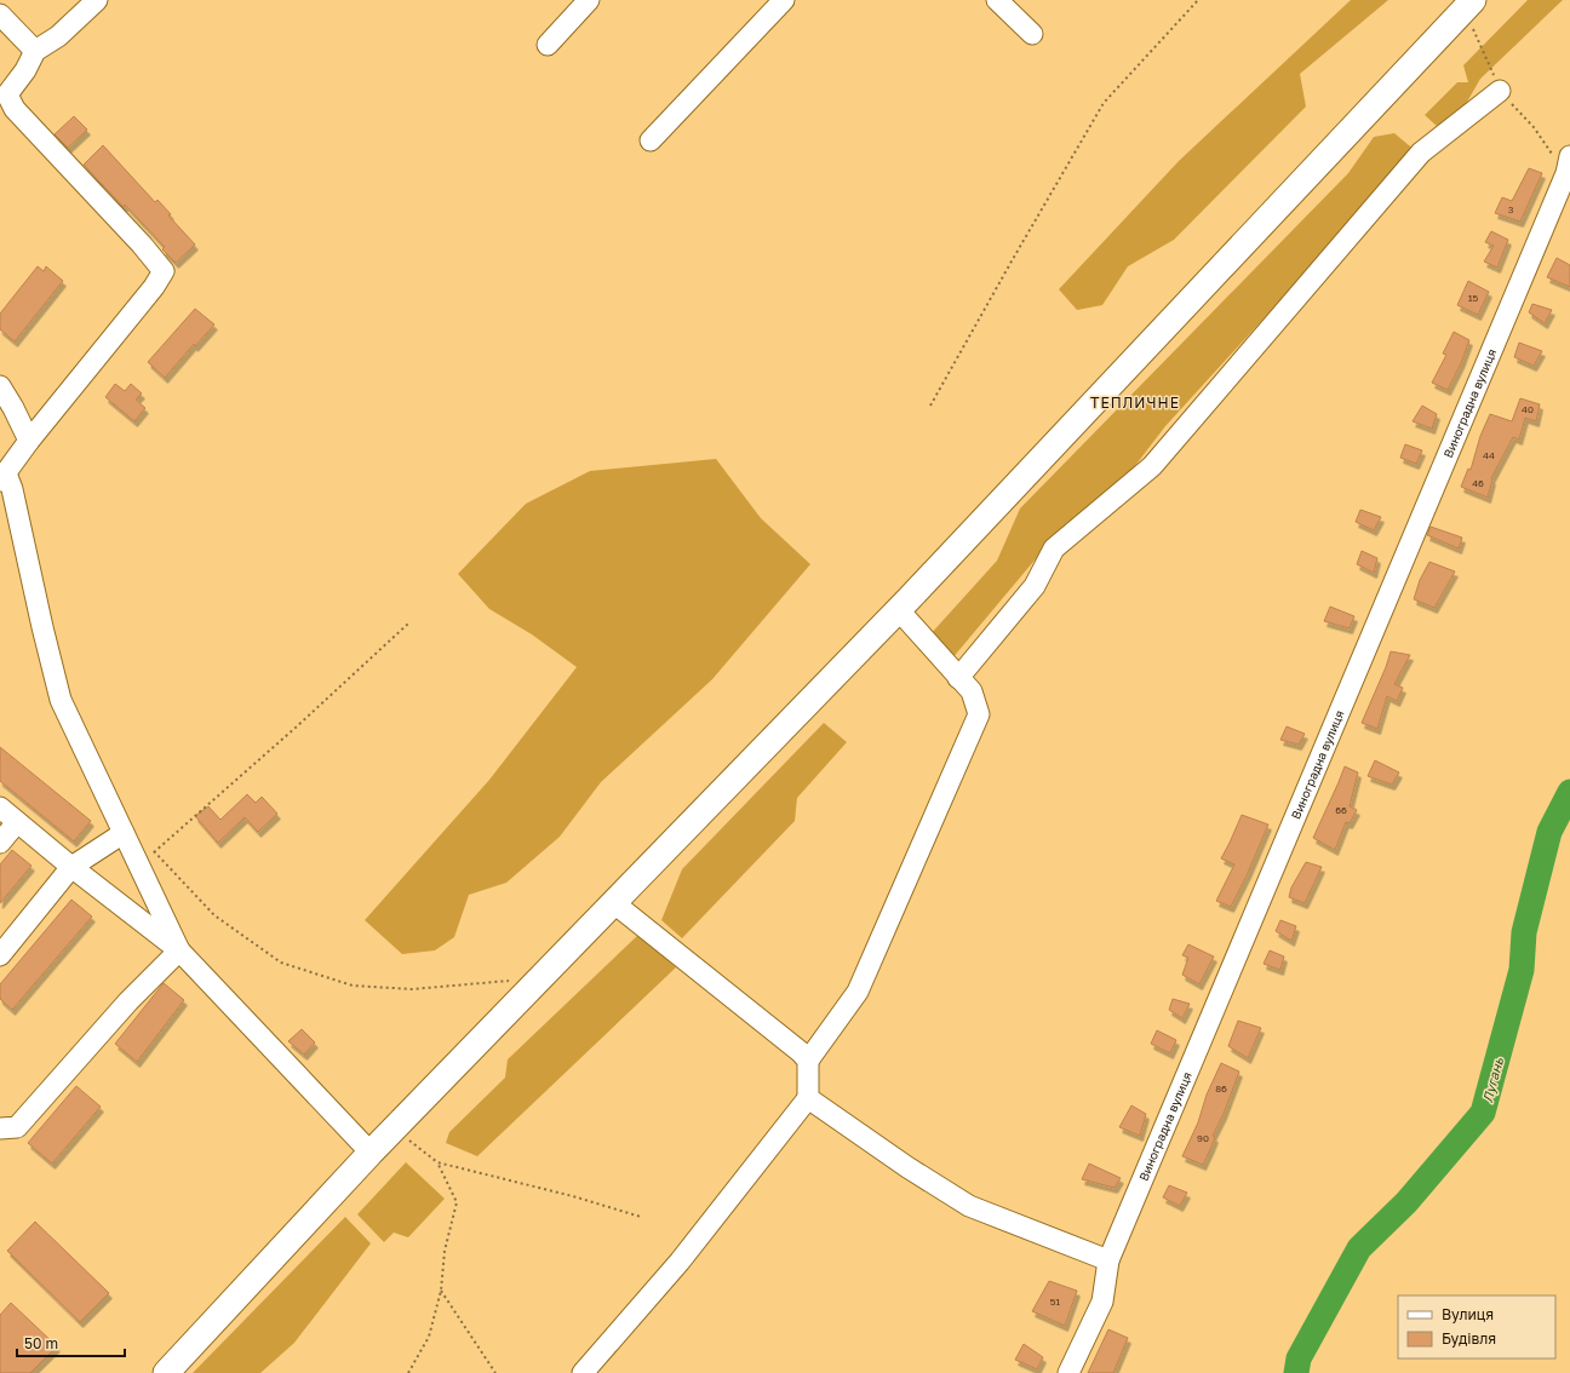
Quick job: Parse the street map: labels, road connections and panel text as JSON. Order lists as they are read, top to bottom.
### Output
{
  "streets": {
    "street": ["Виноградна вулиця"]
  },
  "districts": ["ТЕПЛИЧНЕ"],
  "water": ["Лугань"],
  "house_numbers": [
    "3",
    "15",
    "40",
    "44",
    "46",
    "66",
    "86",
    "90",
    "51"
  ],
  "legend": ["Вулиця", "Будівля"],
  "scale_bar": "50 m"
}
